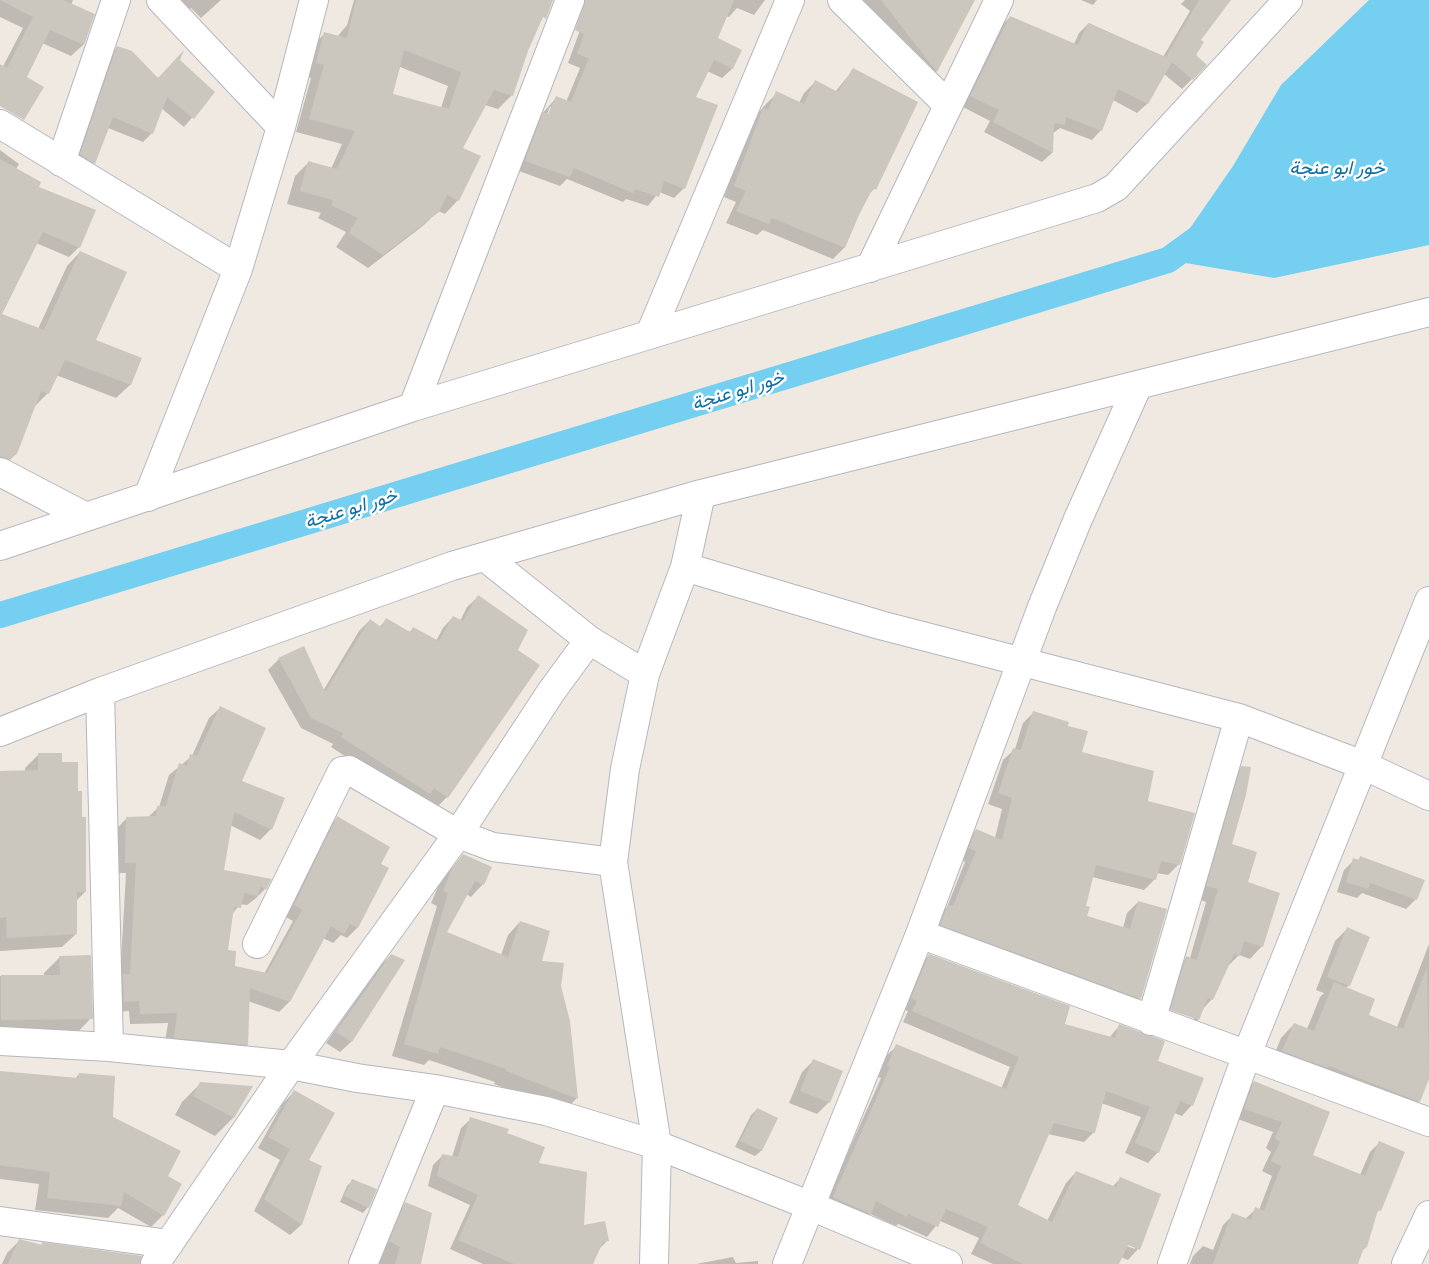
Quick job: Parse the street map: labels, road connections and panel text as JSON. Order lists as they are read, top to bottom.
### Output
{
  "water": ["خور ابو عنجة"]
}
